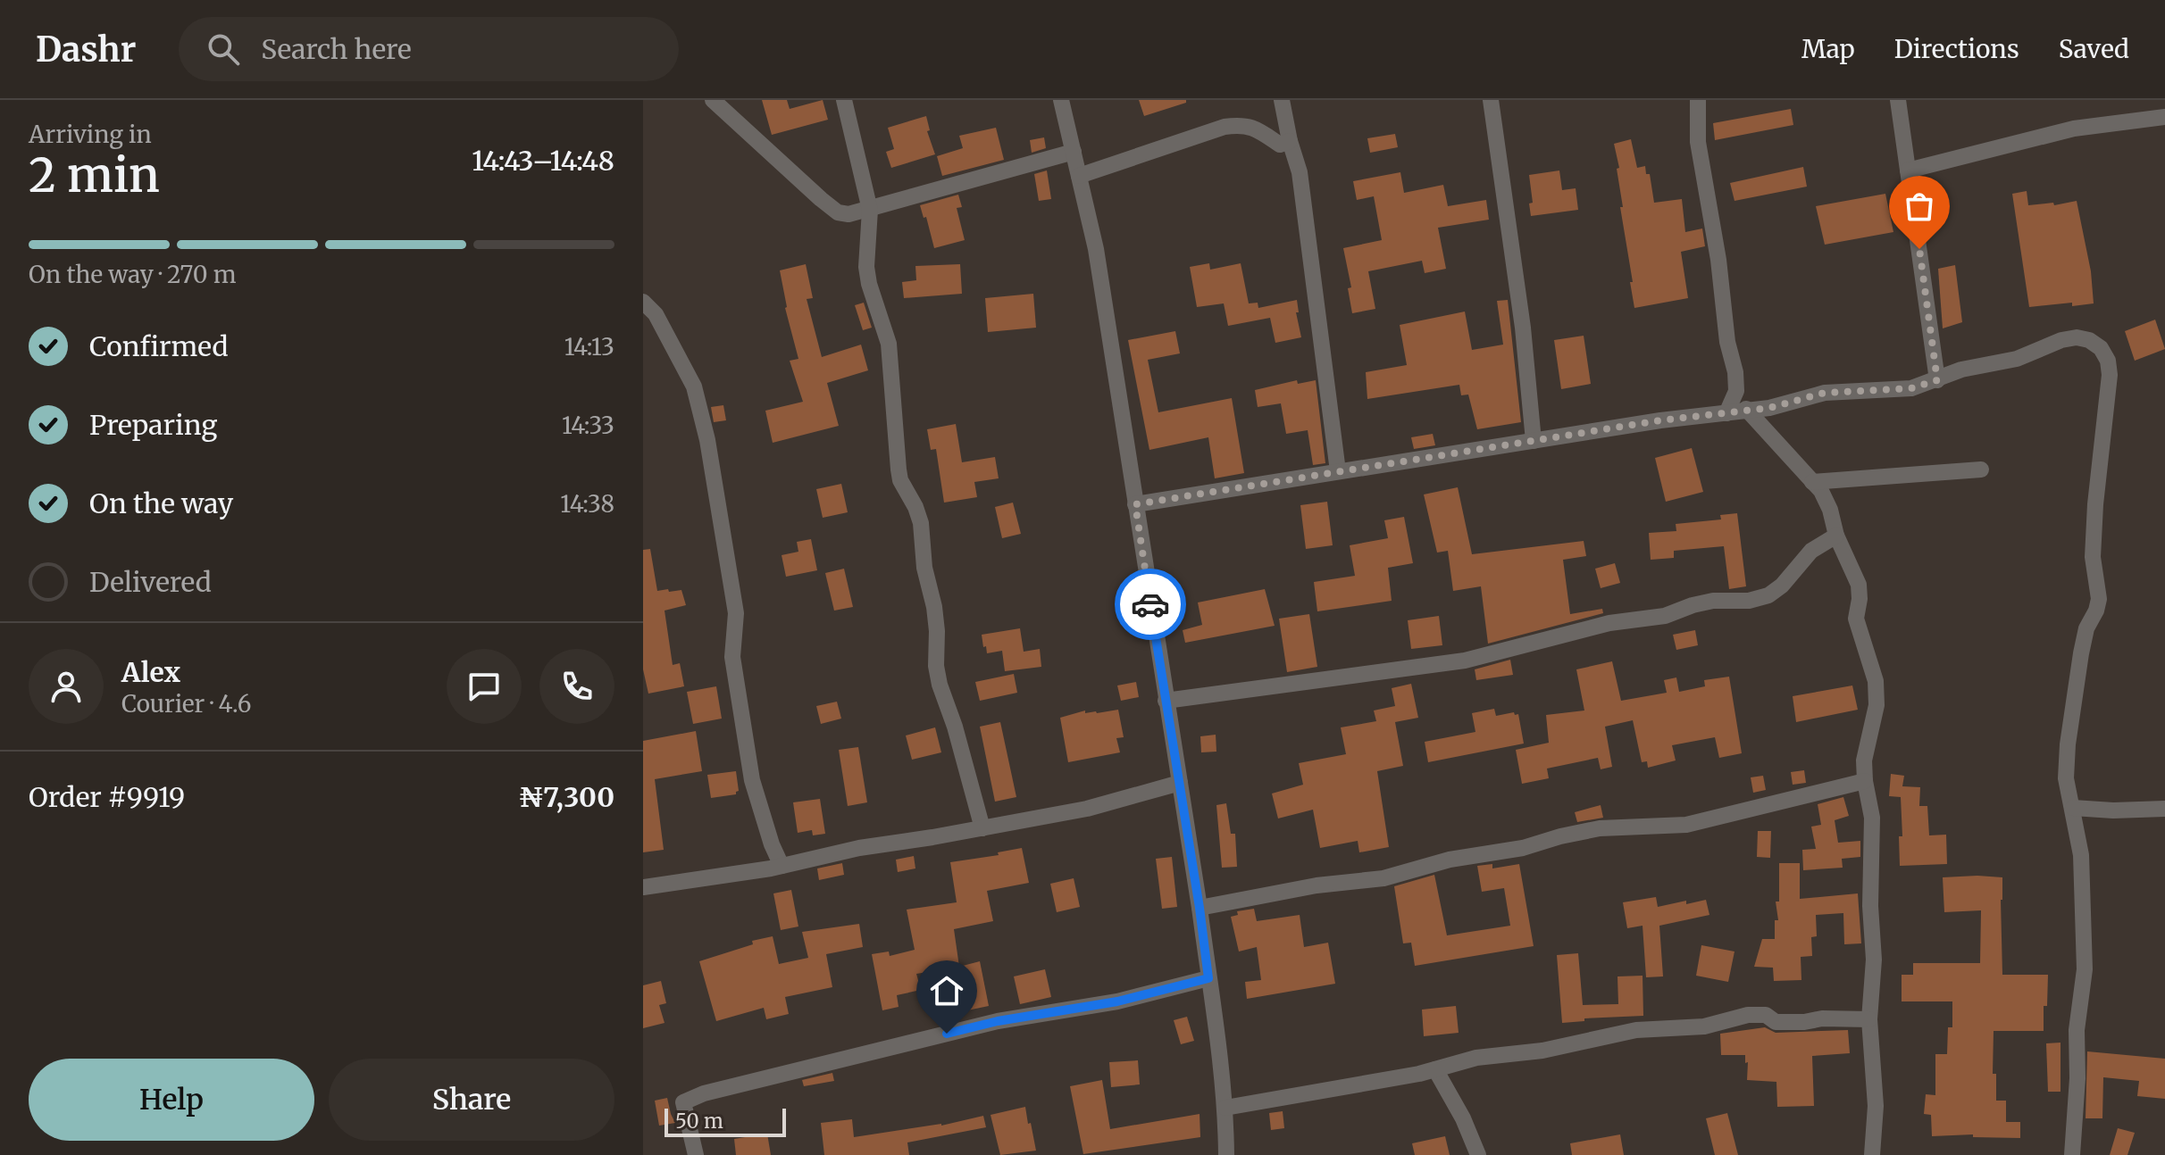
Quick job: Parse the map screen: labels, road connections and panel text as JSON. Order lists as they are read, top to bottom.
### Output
{
  "scale_bar": "50 m",
  "page": {
    "header": "Dashr",
    "search": "Search here",
    "nav": ["Map", "Directions", "Saved"],
    "heading": ["2 min", "Arriving in", "14:43–14:48"],
    "panel": [
      "Alex",
      "Courier · 4.6",
      "Order #9919",
      "₦7,300"
    ],
    "bar": "On the way · 270 m",
    "list": [
      ["Confirmed", "14:13"],
      ["Preparing", "14:33"],
      ["On the way", "14:38"],
      "Delivered"
    ],
    "buttons": ["Help", "Share"],
    "scale": "50 m"
  }
}
